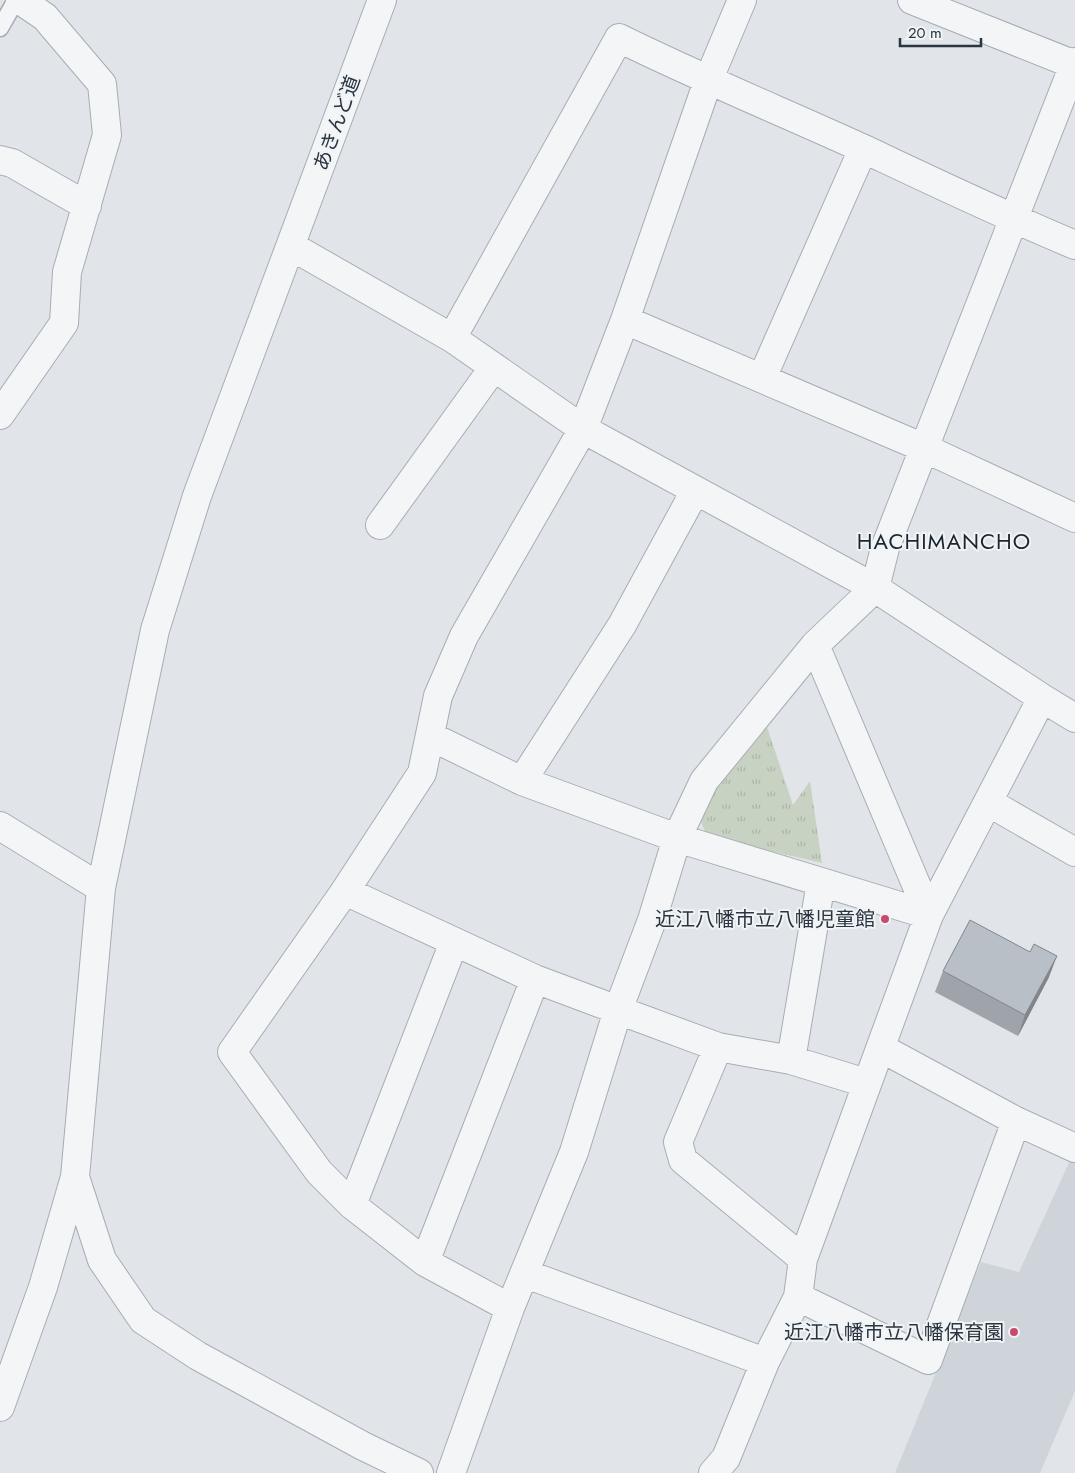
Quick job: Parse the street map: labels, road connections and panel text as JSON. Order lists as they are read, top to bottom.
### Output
{
  "streets": {
    "street": ["あきんど道"]
  },
  "districts": ["HACHIMANCHO"],
  "places": ["近江八幡市立八幡児童館", "近江八幡市立八幡保育園"],
  "scale_bar": "20 m"
}
